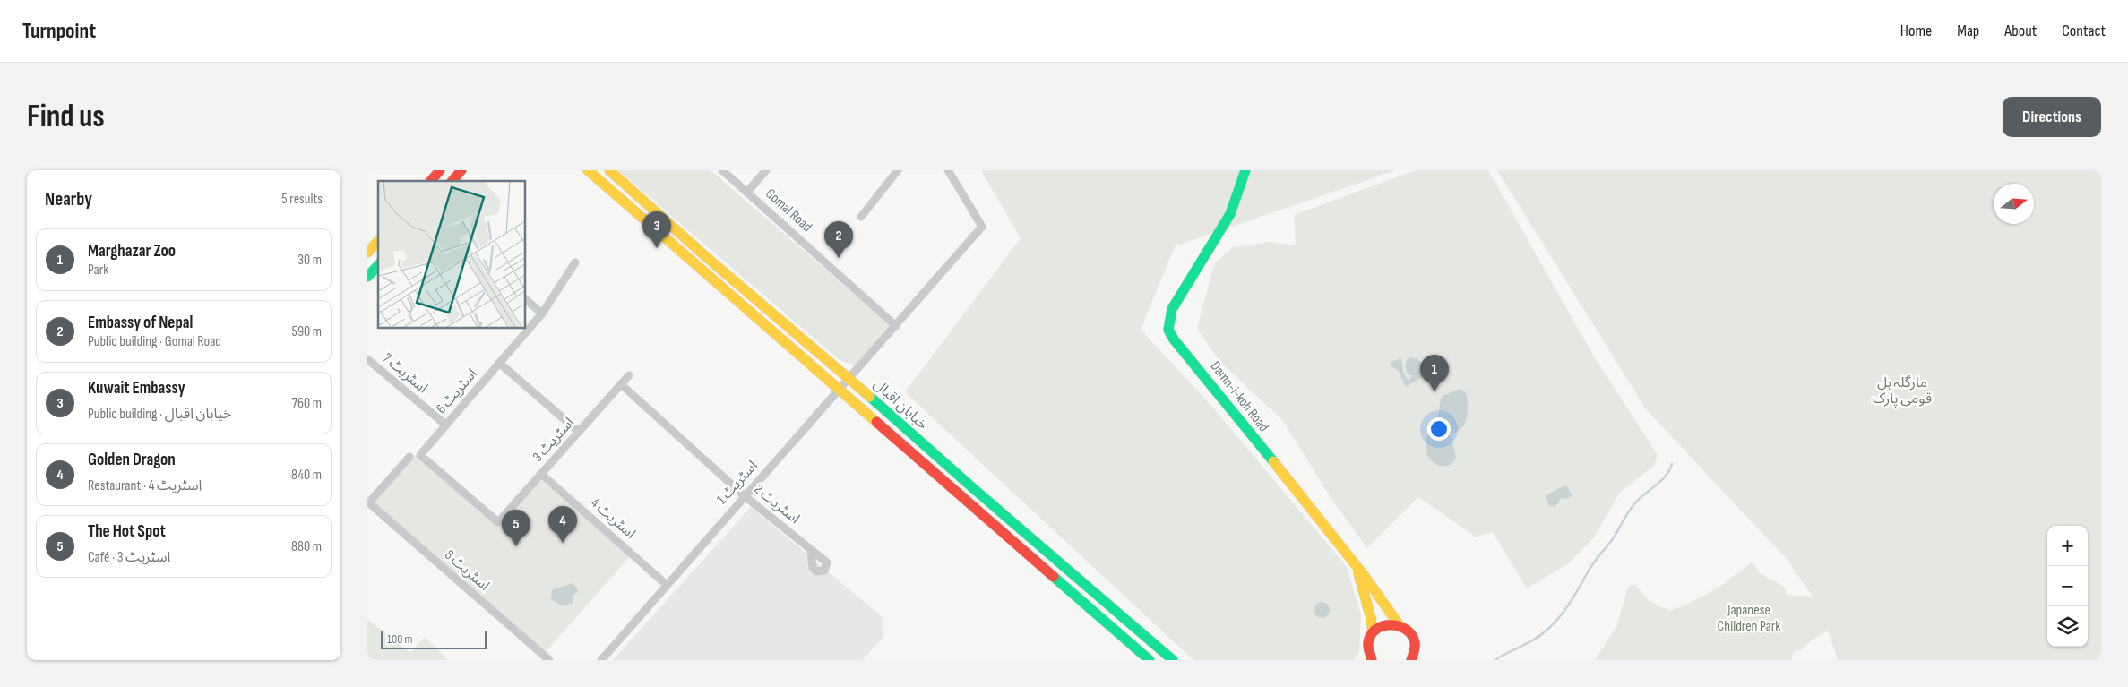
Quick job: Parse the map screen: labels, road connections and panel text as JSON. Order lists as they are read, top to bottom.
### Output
{
  "streets": {
    "main road": ["Damn-i-koh Road", "خیابان اقبال"],
    "street": [
      "Gomal Road",
      "اسٹریٹ 7",
      "اسٹریٹ 6",
      "اسٹریٹ 3",
      "اسٹریٹ 1",
      "اسٹریٹ 2",
      "اسٹریٹ 4",
      "اسٹریٹ 8"
    ]
  },
  "crossings": [
    ["Gomal Road", "اسٹریٹ 1"],
    ["اسٹریٹ 7", "اسٹریٹ 6"],
    ["اسٹریٹ 6", "اسٹریٹ 3"],
    ["خیابان اقبال", "اسٹریٹ 1"],
    ["اسٹریٹ 3", "اسٹریٹ 2"],
    ["اسٹریٹ 3", "اسٹریٹ 4"],
    ["اسٹریٹ 1", "اسٹریٹ 2"],
    ["اسٹریٹ 1", "اسٹریٹ 4"]
  ],
  "parks": ["مارگلہ ہل قومی پارک", "Japanese Children Park"],
  "scale_bar": "100 m",
  "north": "right",
  "page": {
    "header": "Turnpoint",
    "nav": [
      "Home",
      "Map",
      "About",
      "Contact"
    ],
    "buttons": "Directions",
    "title": "Find us",
    "heading": ["Nearby", "5 results"],
    "pins": [
      "3",
      "2",
      "1",
      "4",
      "5"
    ],
    "list": [
      {
        "mark": "1",
        "name": "Marghazar Zoo",
        "note": "Park",
        "value": "30 m"
      },
      {
        "mark": "2",
        "name": "Embassy of Nepal",
        "note": "Public building · Gomal Road",
        "value": "590 m"
      },
      {
        "mark": "3",
        "name": "Kuwait Embassy",
        "note": "Public building · خیابان اقبال",
        "value": "760 m"
      },
      {
        "mark": "4",
        "name": "Golden Dragon",
        "note": "Restaurant · اسٹریٹ 4",
        "value": "840 m"
      },
      {
        "mark": "5",
        "name": "The Hot Spot",
        "note": "Café · اسٹریٹ 3",
        "value": "880 m"
      }
    ],
    "map_buttons": ["+", "−"],
    "scale": "100 m"
  }
}
